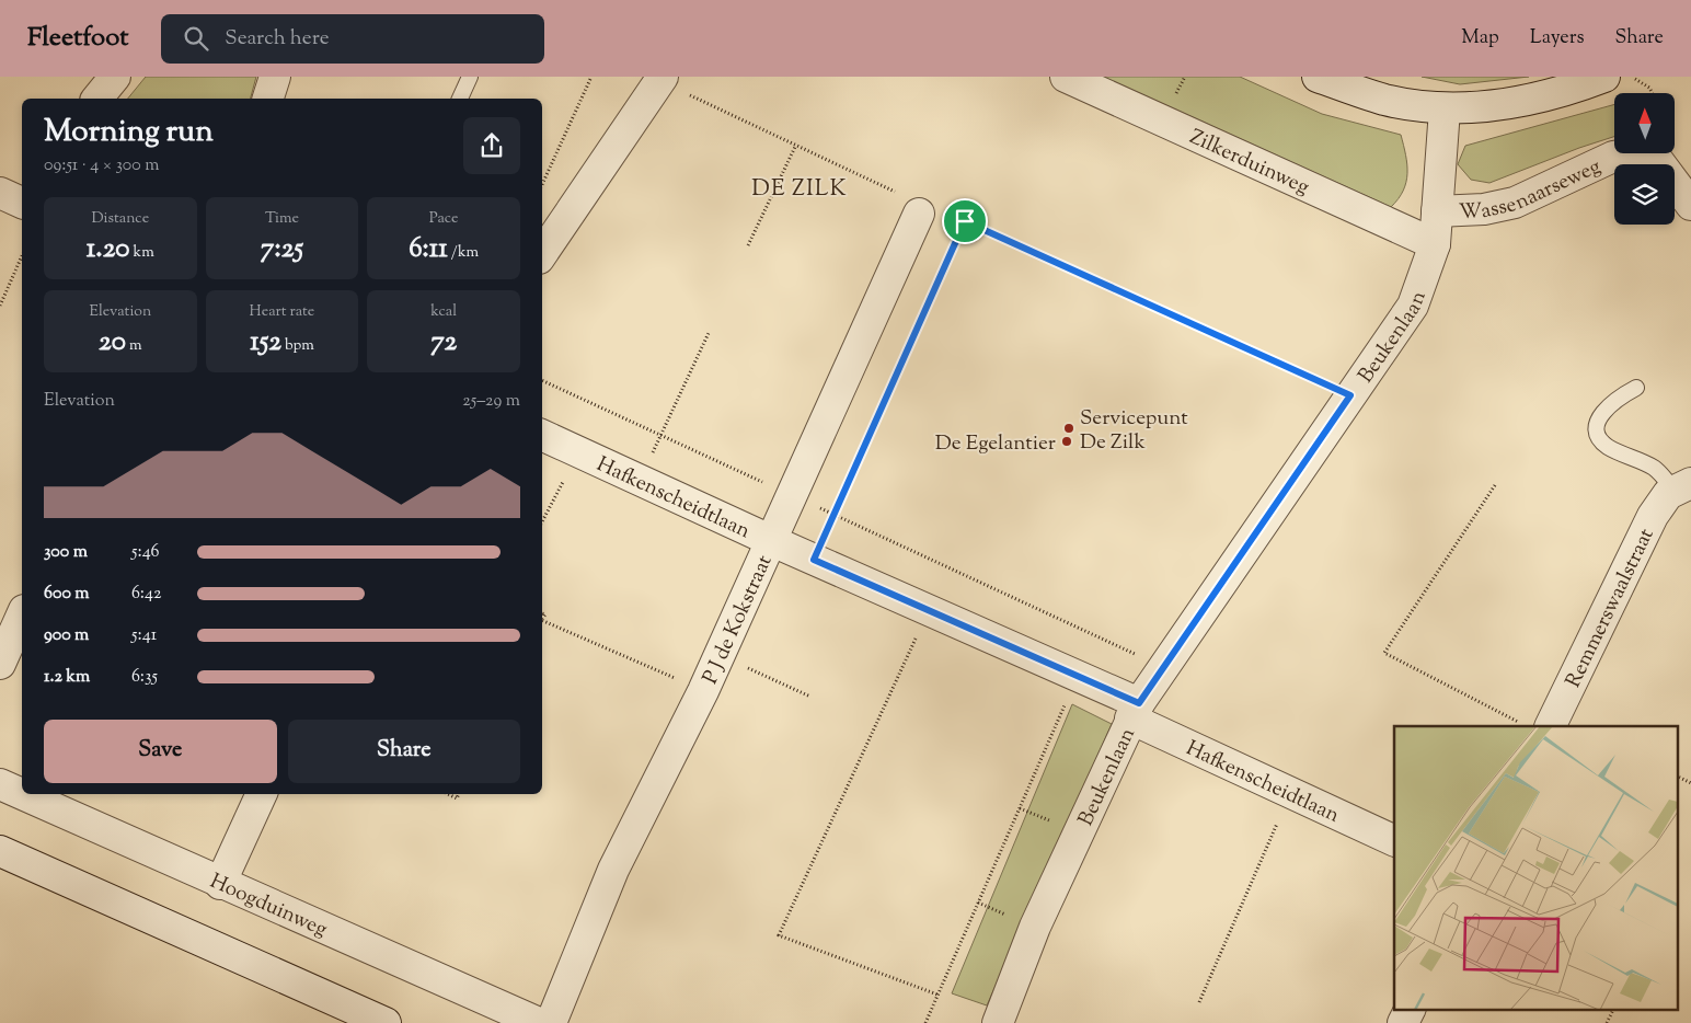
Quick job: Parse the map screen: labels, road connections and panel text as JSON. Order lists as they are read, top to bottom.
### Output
{
  "streets": {
    "street": [
      "Zilkerduinweg",
      "Wassenaarseweg",
      "Beukenlaan",
      "Hafkenscheidtlaan",
      "Remmerswaalstraat",
      "P J de Kokstraat",
      "Hoogduinweg"
    ]
  },
  "crossings": [
    ["Zilkerduinweg", "Beukenlaan"],
    ["Wassenaarseweg", "Beukenlaan"],
    ["Beukenlaan", "Hafkenscheidtlaan"],
    ["Hafkenscheidtlaan", "P J de Kokstraat"]
  ],
  "districts": ["DE ZILK"],
  "places": ["Servicepunt De Zilk", "De Egelantier"],
  "north": "top",
  "page": {
    "header": "Fleetfoot",
    "search": "Search here",
    "nav": ["Map", "Layers", "Share"],
    "heading": ["Morning run", "09:51 · 4 × 300 m"],
    "stats": [
      ["Distance", "1.20 km"],
      ["Time", "7:25"],
      ["Pace", "6:11 /km"],
      ["Elevation", "20 m"],
      ["Heart rate", "152 bpm"],
      ["kcal", "72"]
    ],
    "chart": ["Elevation", "25–29 m"],
    "list": [
      {
        "name": "300 m",
        "note": "5:46"
      },
      {
        "name": "600 m",
        "note": "6:42"
      },
      {
        "name": "900 m",
        "note": "5:41"
      },
      {
        "name": "1.2 km",
        "note": "6:35"
      }
    ],
    "buttons": ["Save", "Share"]
  }
}
